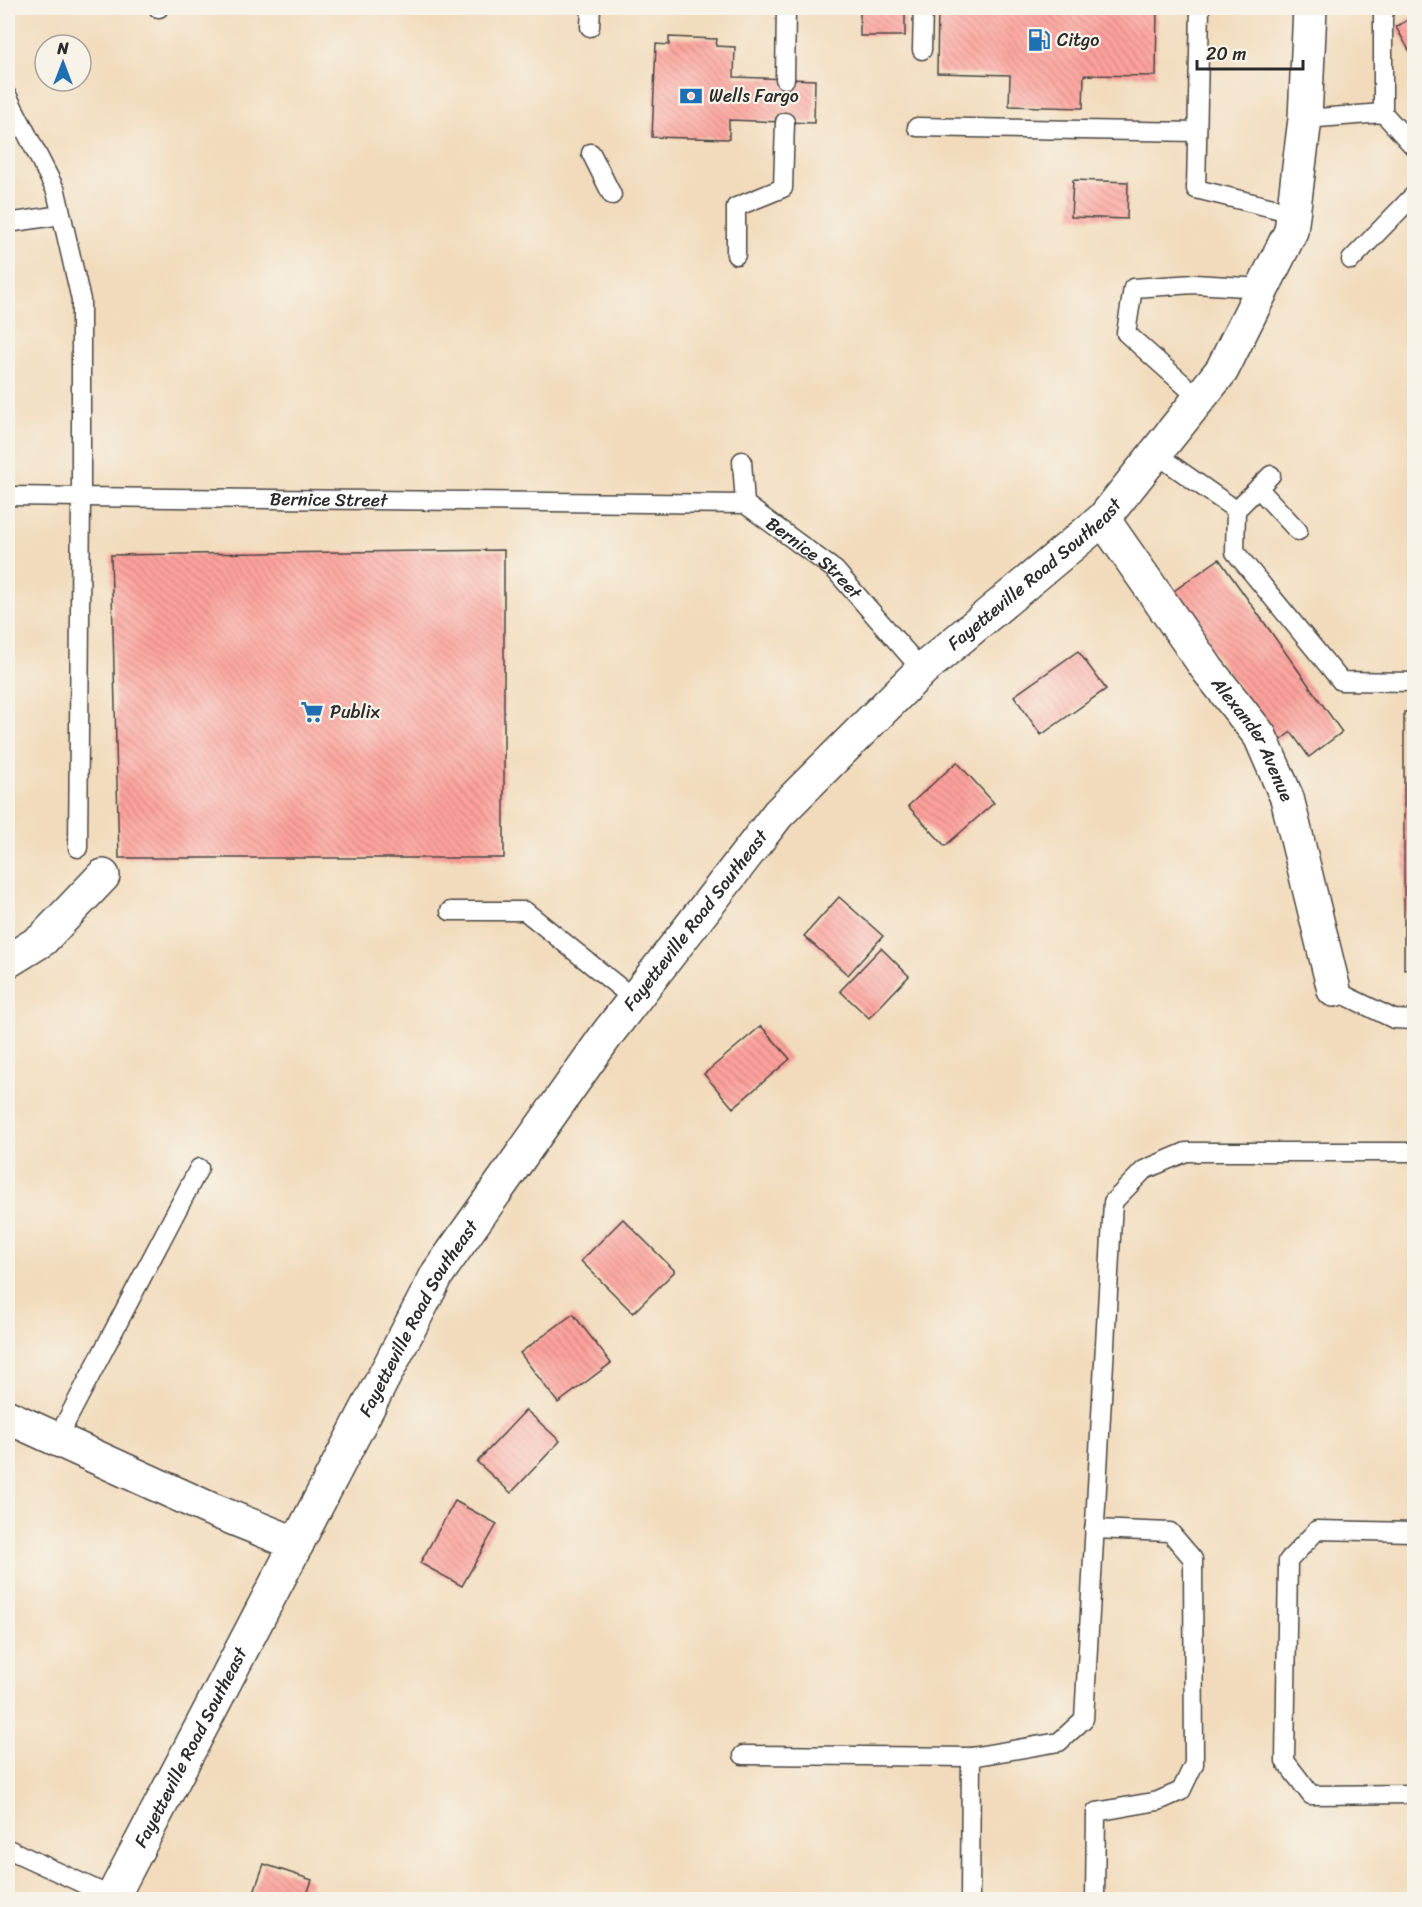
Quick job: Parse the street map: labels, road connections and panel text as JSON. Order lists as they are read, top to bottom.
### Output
{
  "streets": {
    "street": ["Fayetteville Road Southeast", "Alexander Avenue"],
    "lane": ["Bernice Street"]
  },
  "crossings": [
    ["Bernice Street", "Fayetteville Road Southeast"],
    ["Fayetteville Road Southeast", "Alexander Avenue"]
  ],
  "places": {
    "fuel station": ["Citgo"],
    "bank": ["Wells Fargo"],
    "supermarket": ["Publix"]
  },
  "scale_bar": "20 m",
  "north": "top"
}
